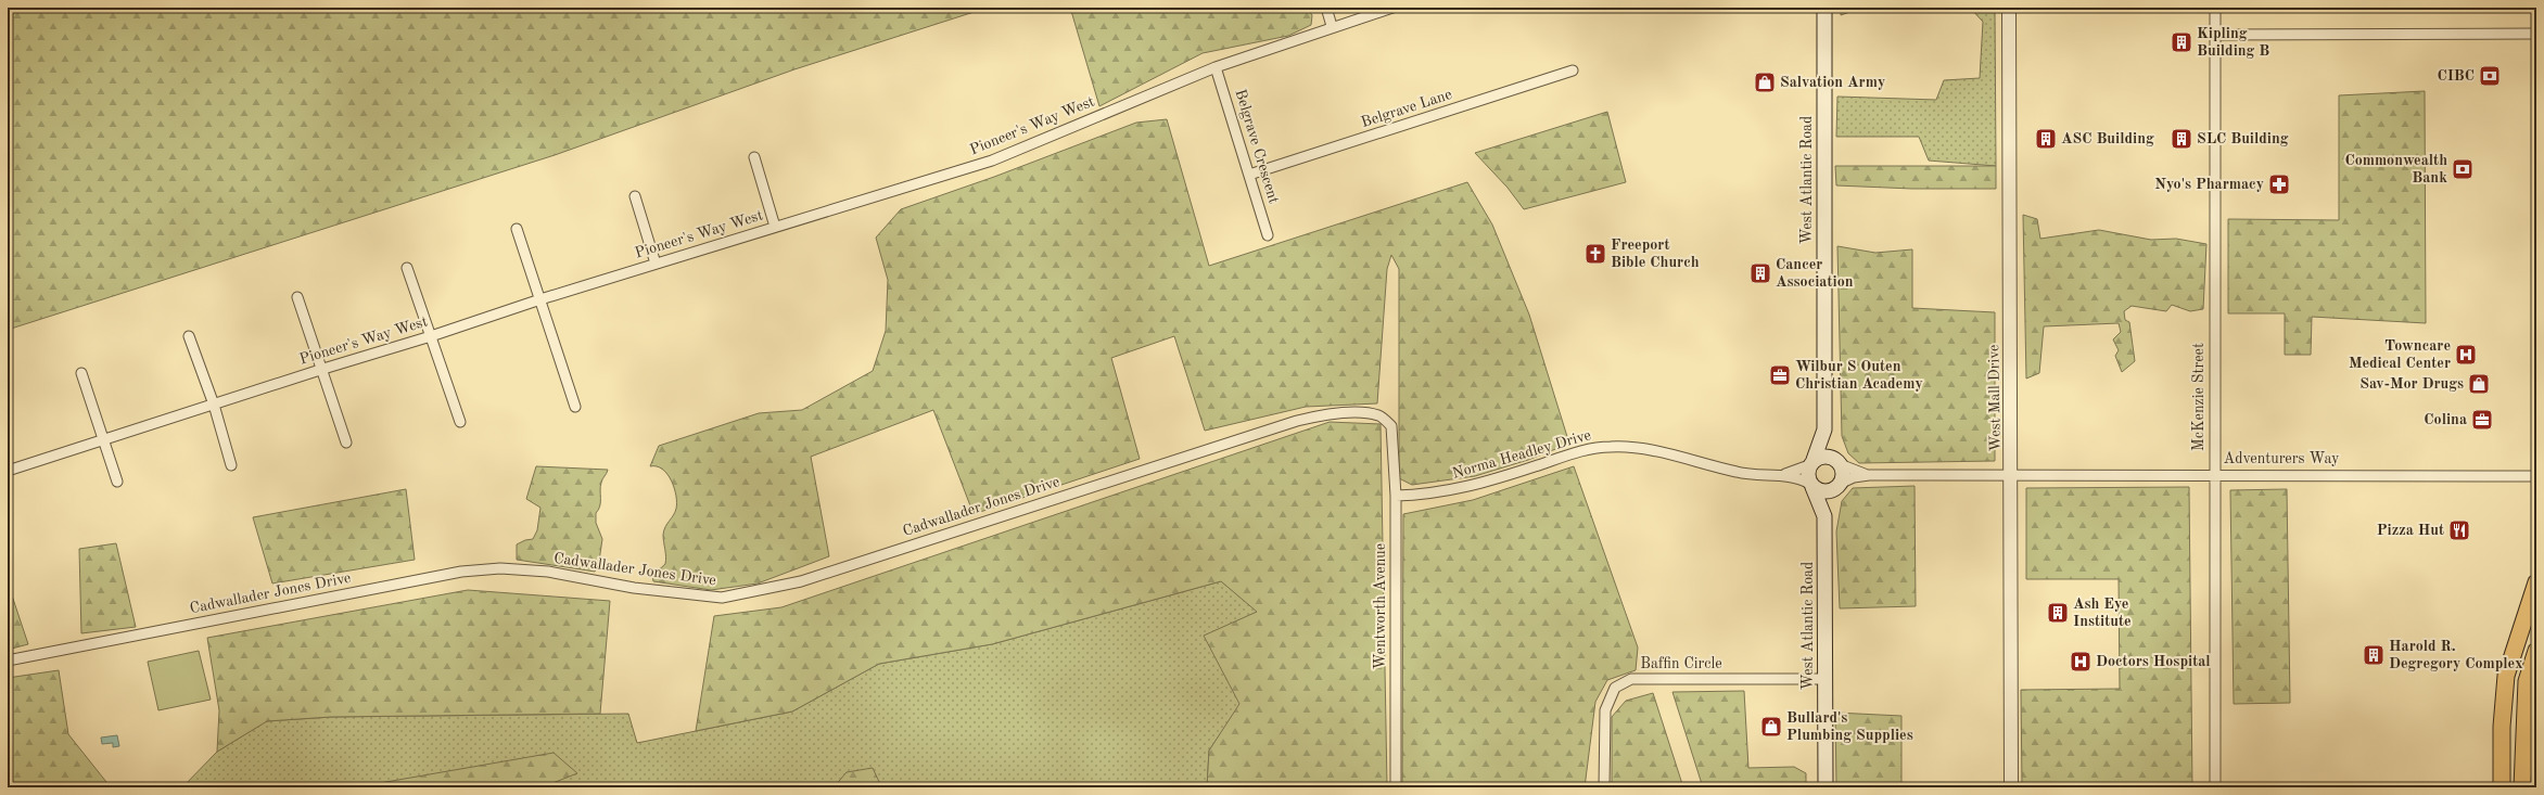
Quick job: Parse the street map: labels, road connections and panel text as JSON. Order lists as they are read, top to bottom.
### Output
{
  "streets": {
    "main road": ["West Atlantic Road"],
    "street": [
      "Belgrave Lane",
      "Pioneer's Way West",
      "Belgrave Crescent",
      "McKenzie Street",
      "West Mall Drive",
      "Norma Headley Drive",
      "Adventurers Way",
      "Cadwallader Jones Drive",
      "Wentworth Avenue",
      "Baffin Circle"
    ]
  },
  "crossings": [
    ["Belgrave Lane", "Belgrave Crescent"],
    ["Pioneer's Way West", "Belgrave Crescent"],
    ["West Atlantic Road", "Norma Headley Drive"],
    ["West Atlantic Road", "Adventurers Way"],
    ["West Atlantic Road", "Baffin Circle"],
    ["McKenzie Street", "Adventurers Way"],
    ["West Mall Drive", "Adventurers Way"],
    ["Norma Headley Drive", "Adventurers Way"],
    ["Norma Headley Drive", "Wentworth Avenue"],
    ["Cadwallader Jones Drive", "Wentworth Avenue"]
  ],
  "places": {
    "building": [
      "Kipling Building B",
      "ASC Building",
      "SLC Building",
      "Cancer Association",
      "Ash Eye Institute",
      "Harold R. Degregory Complex"
    ],
    "bank": ["CIBC", "Commonwealth Bank"],
    "shop": ["Salvation Army", "Sav-Mor Drugs", "Bullard's Plumbing Supplies"],
    "pharmacy": ["Nyo's Pharmacy"],
    "church": ["Freeport Bible Church"],
    "hospital": ["Towncare Medical Center", "Doctors Hospital"],
    "office": ["Wilbur S Outen Christian Academy", "Colina"],
    "restaurant": ["Pizza Hut"]
  }
}
